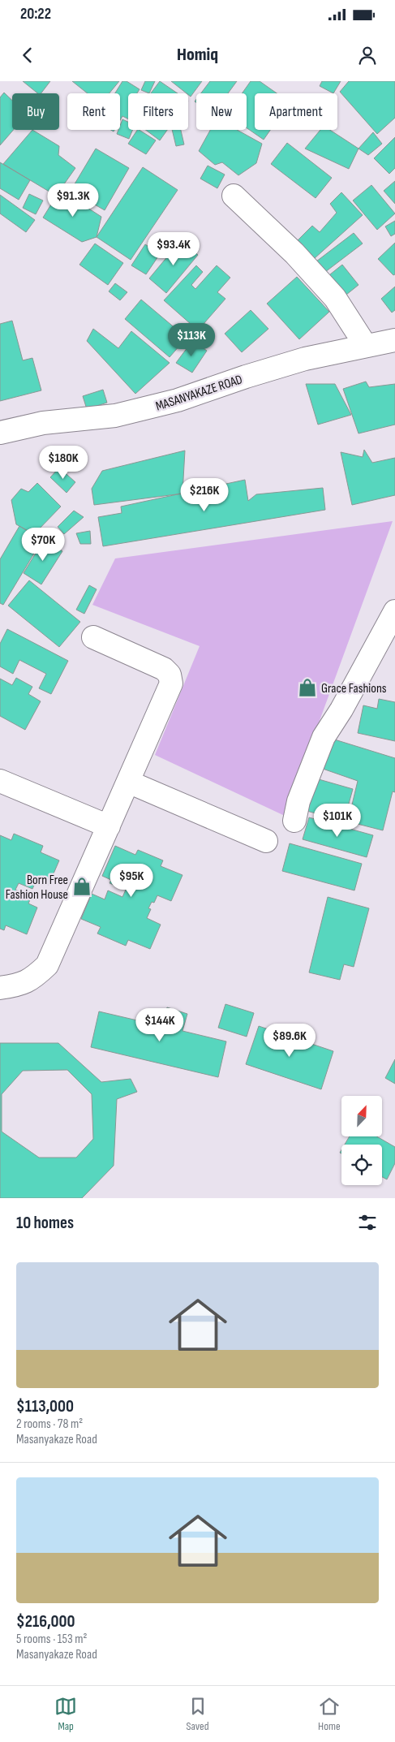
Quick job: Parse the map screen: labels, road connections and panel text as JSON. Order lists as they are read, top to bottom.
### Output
{
  "streets": {
    "street": ["MASANYAKAZE ROAD"]
  },
  "places": {
    "shop": ["Grace Fashions", "Born Free Fashion House"]
  },
  "north": "top right",
  "page": {
    "status": "20:22",
    "header": "Homiq",
    "chip": [
      "Buy",
      "Rent",
      "Filters",
      "New",
      "Apartment"
    ],
    "price": [
      "$91.3K",
      "$93.4K",
      "$113K",
      "$180K",
      "$216K",
      "$70K",
      "$101K",
      "$95K",
      "$144K",
      "$89.6K"
    ],
    "heading": "10 homes",
    "list": [
      {
        "name": "$113,000",
        "note": "2 rooms · 78 m² · Masanyakaze Road"
      },
      {
        "name": "$216,000",
        "note": "5 rooms · 153 m² · Masanyakaze Road"
      }
    ],
    "tabs": ["Map", "Saved", "Home"]
  }
}
